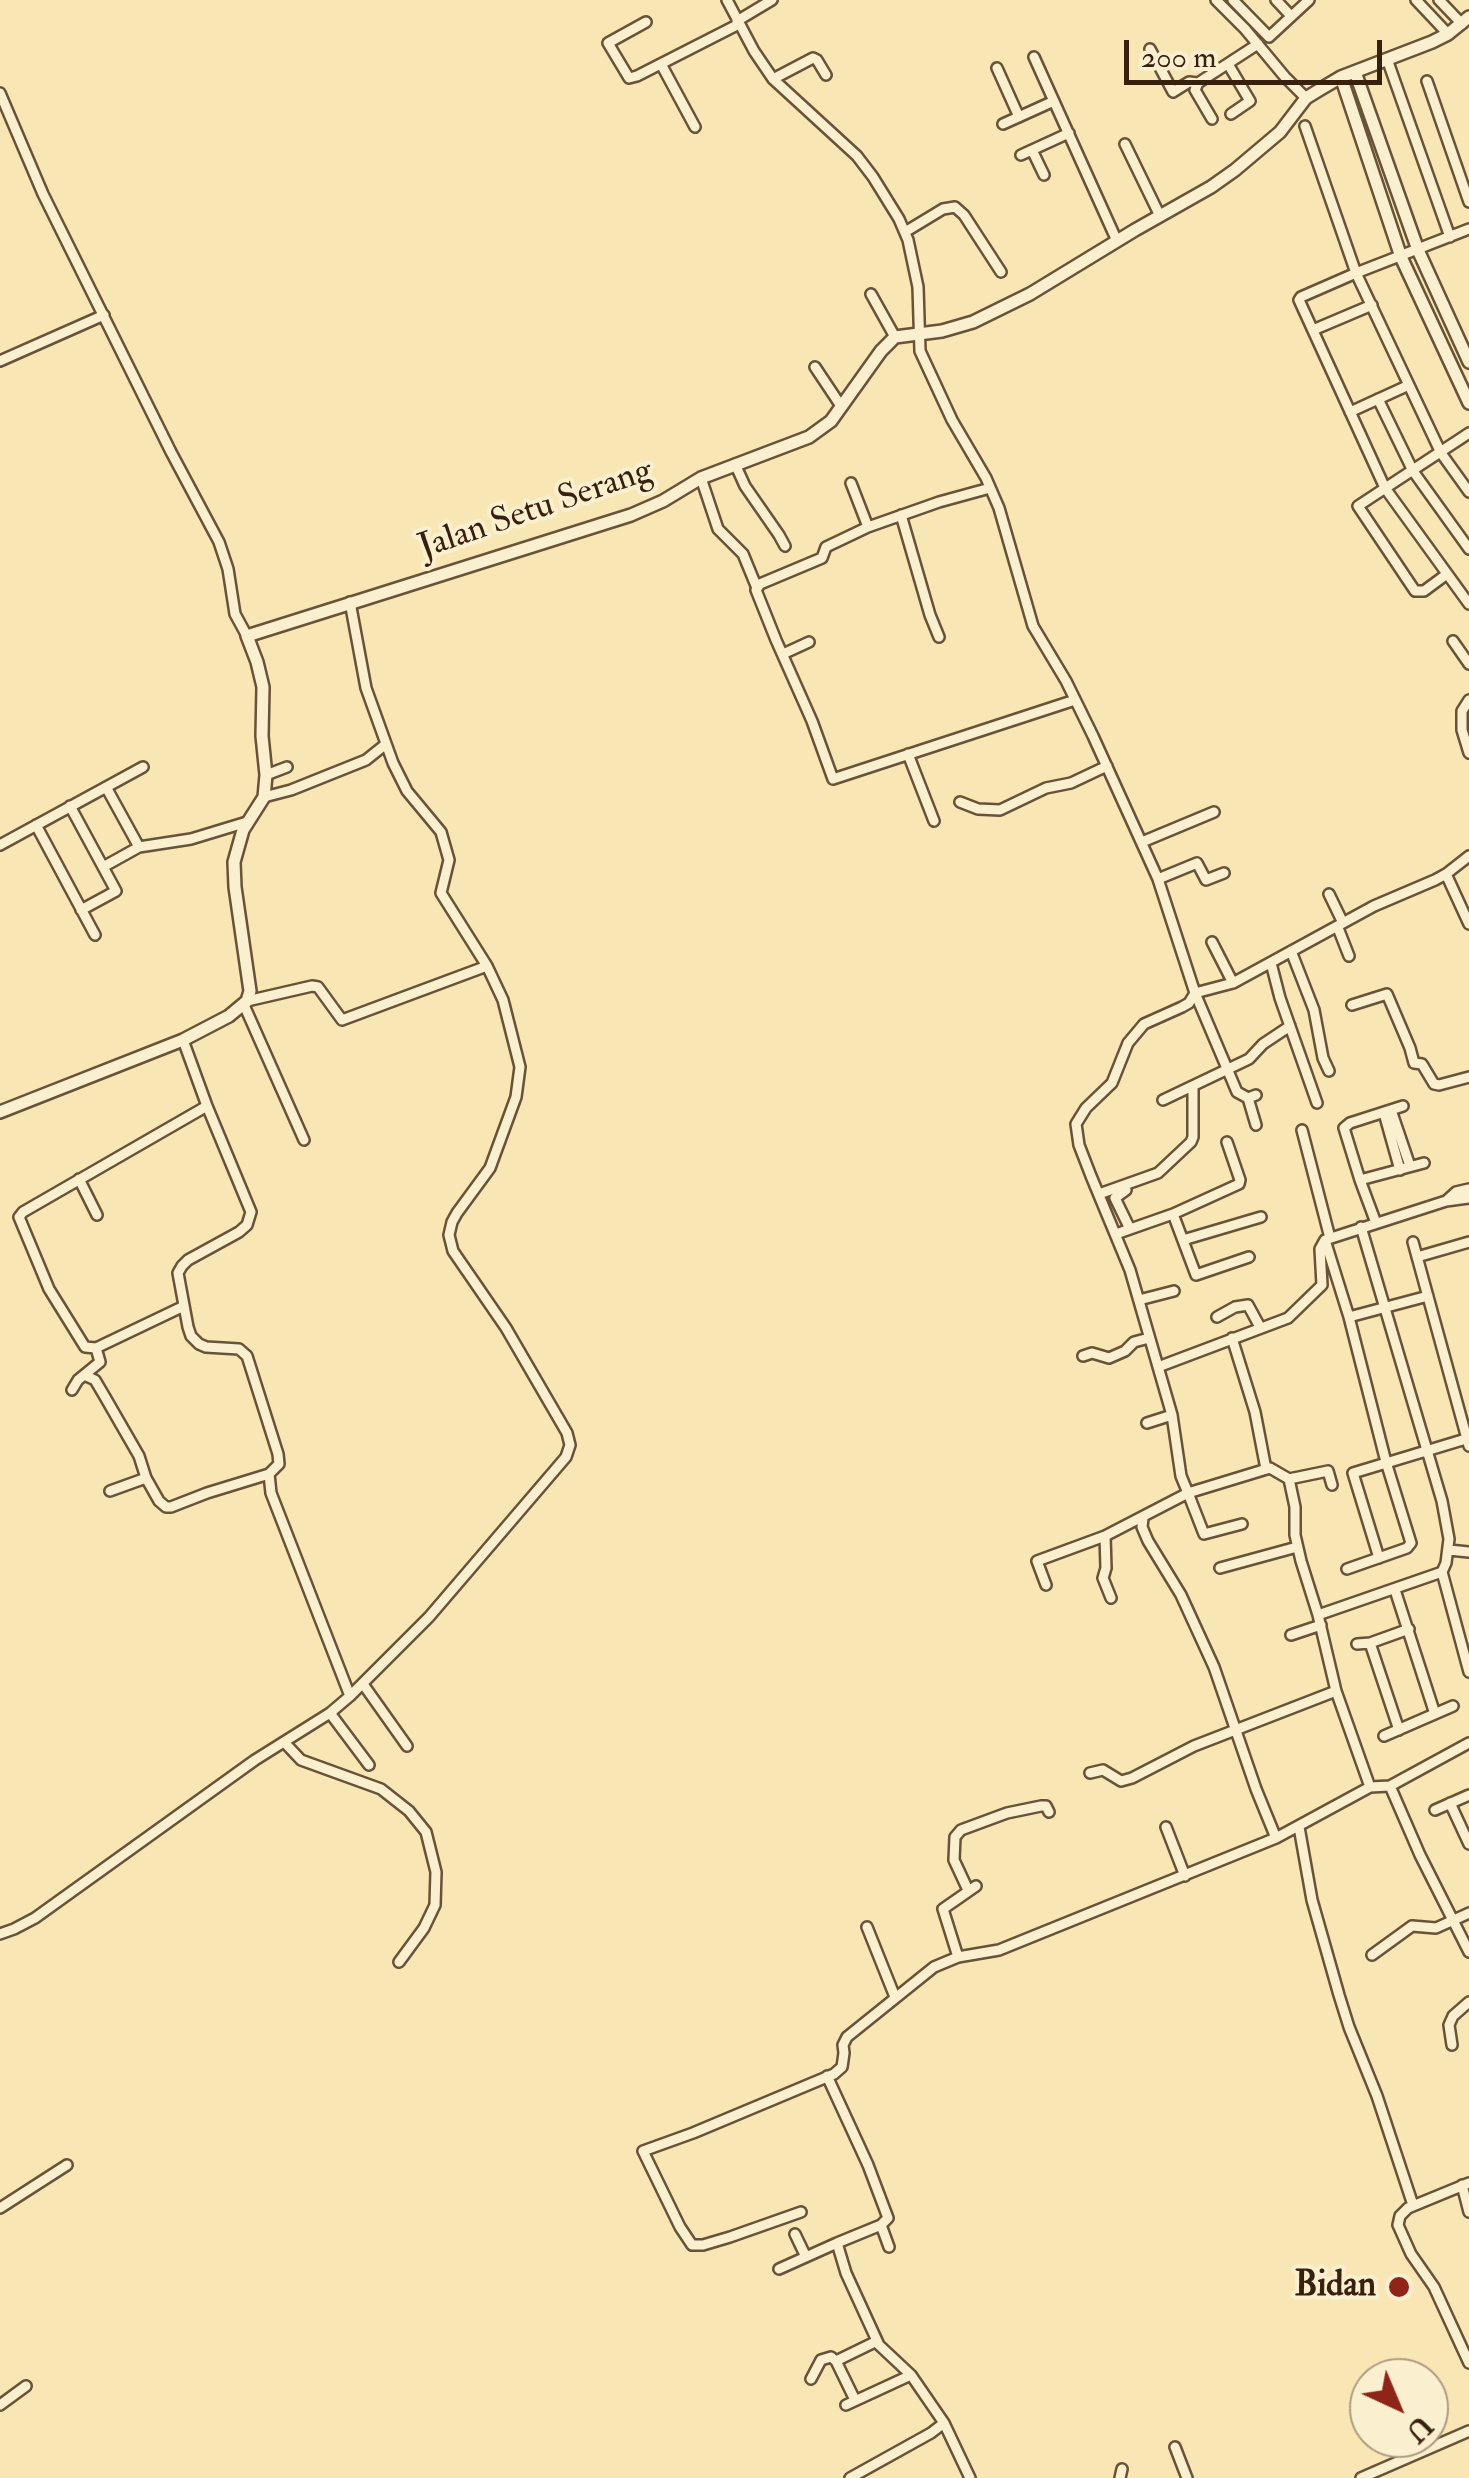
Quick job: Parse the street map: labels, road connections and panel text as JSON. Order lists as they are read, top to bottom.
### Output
{
  "streets": {
    "street": ["Jalan Setu Serang"]
  },
  "places": ["Bidan"],
  "scale_bar": "200 m",
  "north": "bottom right"
}
